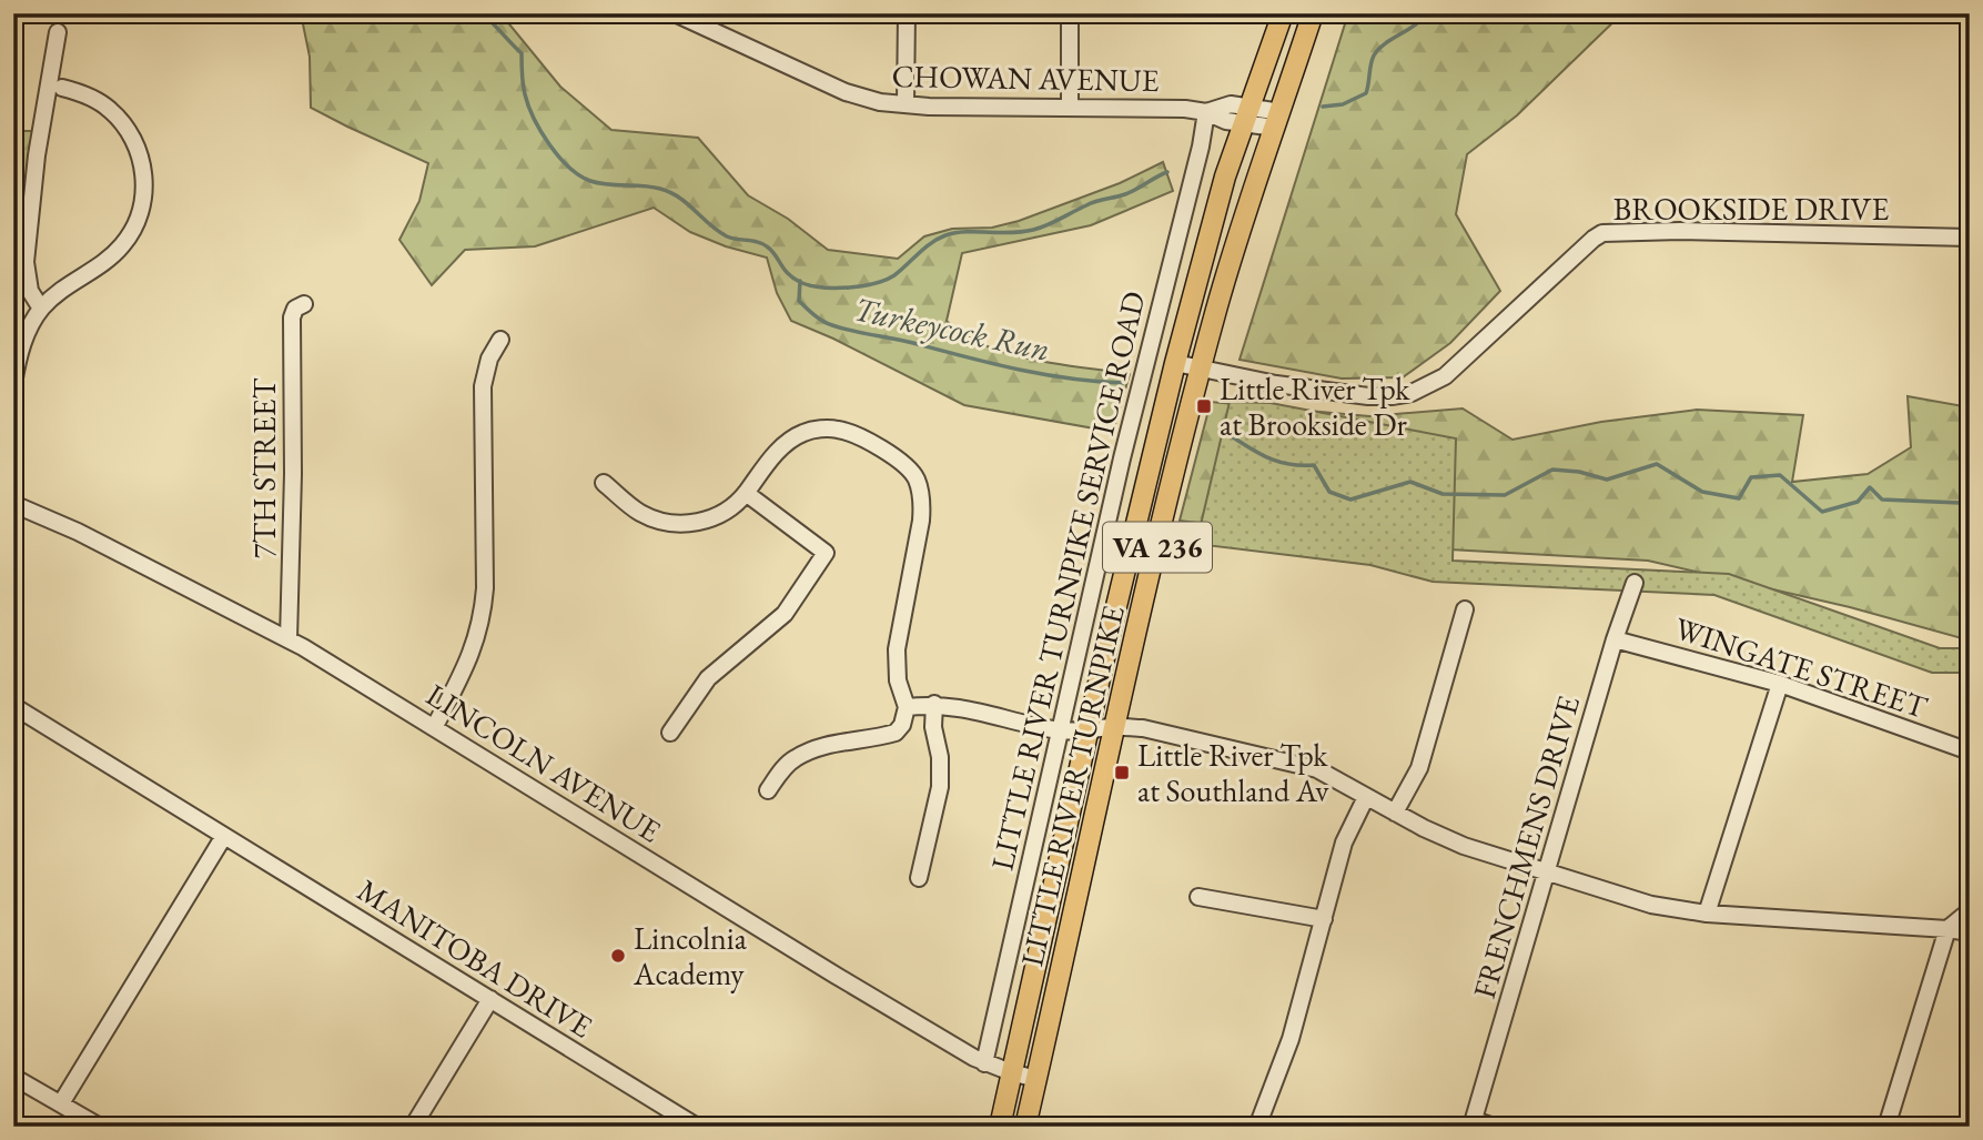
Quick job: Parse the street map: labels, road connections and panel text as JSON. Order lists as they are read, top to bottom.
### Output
{
  "streets": {
    "main road": ["VA 236", "LITTLE RIVER TURNPIKE"],
    "street": [
      "CHOWAN AVENUE",
      "BROOKSIDE DRIVE",
      "7TH STREET",
      "LITTLE RIVER TURNPIKE SERVICE ROAD",
      "WINGATE STREET",
      "LINCOLN AVENUE",
      "FRENCHMENS DRIVE",
      "MANITOBA DRIVE"
    ]
  },
  "crossings": [
    ["CHOWAN AVENUE", "LITTLE RIVER TURNPIKE SERVICE ROAD"],
    ["CHOWAN AVENUE", "LITTLE RIVER TURNPIKE"],
    ["BROOKSIDE DRIVE", "LITTLE RIVER TURNPIKE"],
    ["7TH STREET", "LINCOLN AVENUE"],
    ["LITTLE RIVER TURNPIKE SERVICE ROAD", "LINCOLN AVENUE"],
    ["WINGATE STREET", "FRENCHMENS DRIVE"],
    ["LINCOLN AVENUE", "LITTLE RIVER TURNPIKE"]
  ],
  "water": ["Turkeycock Run"],
  "places": {
    "transit": ["Little River Tpk at Brookside Dr", "Little River Tpk at Southland Av"],
    "other": ["Lincolnia Academy"]
  }
}
